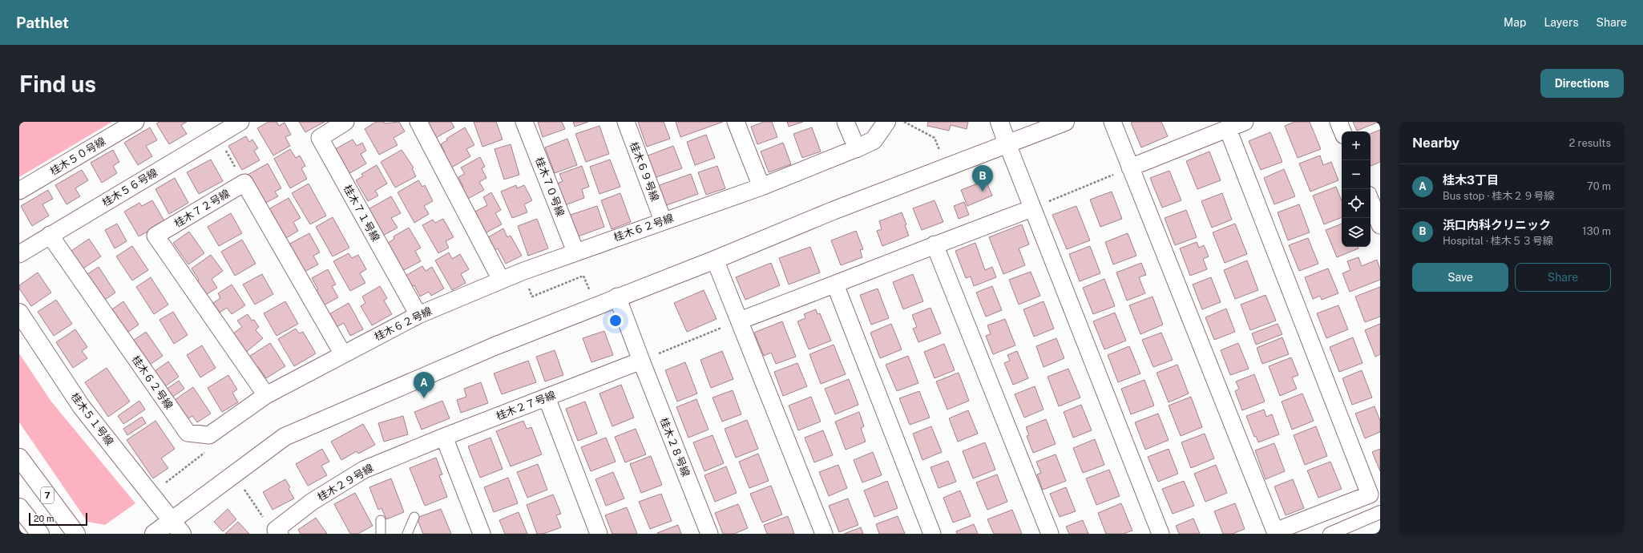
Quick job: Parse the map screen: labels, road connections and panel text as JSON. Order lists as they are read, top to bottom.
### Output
{
  "streets": {
    "main road": ["桂木５１号線", "7"],
    "street": [
      "桂木５０号線",
      "桂木６９号線",
      "桂木７０号線",
      "桂木５６号線",
      "桂木７２号線",
      "桂木７１号線",
      "桂木６２号線",
      "桂木２７号線",
      "桂木２８号線",
      "桂木２９号線"
    ]
  },
  "crossings": [
    ["桂木６９号線", "桂木６２号線"],
    ["桂木７０号線", "桂木６２号線"],
    ["桂木５６号線", "桂木６２号線"],
    ["桂木７２号線", "桂木６２号線"],
    ["桂木７１号線", "桂木６２号線"],
    ["桂木２７号線", "桂木２８号線"],
    ["桂木２７号線", "桂木２９号線"]
  ],
  "scale_bar": "20 m",
  "page": {
    "header": "Pathlet",
    "nav": ["Map", "Layers", "Share"],
    "buttons": [
      "Directions",
      ["Save", "Share"]
    ],
    "title": "Find us",
    "heading": ["Nearby", "2 results"],
    "map_buttons": ["+", "−"],
    "list": [
      {
        "mark": "A",
        "name": "桂木3丁目",
        "note": "Bus stop · 桂木２９号線",
        "value": "70 m"
      },
      {
        "mark": "B",
        "name": "浜口内科クリニック",
        "note": "Hospital · 桂木５３号線",
        "value": "130 m"
      }
    ],
    "pins": ["B", "A"],
    "scale": "20 m"
  }
}
